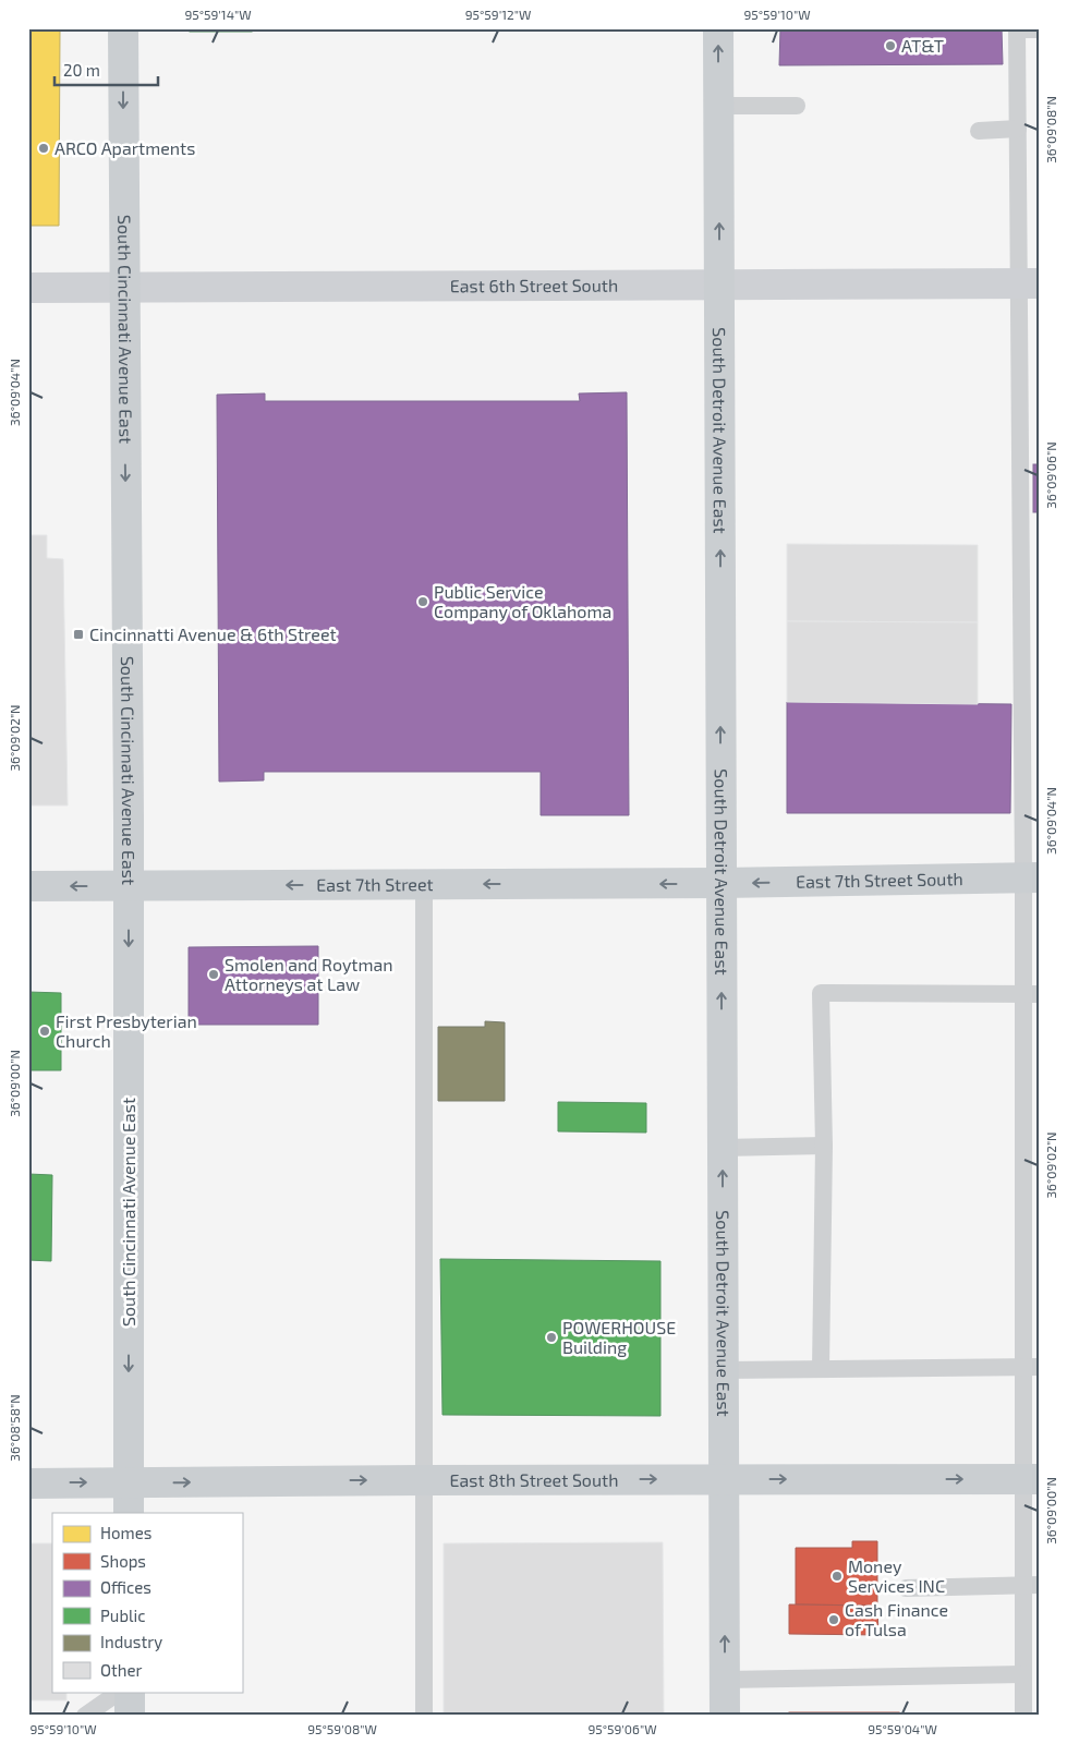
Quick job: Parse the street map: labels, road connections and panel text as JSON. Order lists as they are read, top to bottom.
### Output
{
  "streets": {
    "main road": [
      "South Cincinnati Avenue East",
      "South Detroit Avenue East",
      "East 7th Street South",
      "East 7th Street",
      "East 8th Street South"
    ],
    "street": ["East 6th Street South"]
  },
  "crossings": [
    ["East 6th Street South", "South Cincinnati Avenue East"],
    ["East 6th Street South", "South Detroit Avenue East"],
    ["South Cincinnati Avenue East", "East 7th Street"],
    ["South Cincinnati Avenue East", "East 8th Street South"],
    ["South Detroit Avenue East", "East 7th Street South"],
    ["South Detroit Avenue East", "East 7th Street"],
    ["South Detroit Avenue East", "East 8th Street South"],
    ["East 7th Street South", "East 7th Street"]
  ],
  "one_way": [
    "South Cincinnati Avenue East",
    "South Detroit Avenue East",
    "East 7th Street South",
    "East 7th Street",
    "East 8th Street South"
  ],
  "places": {
    "other": [
      "AT&T",
      "ARCO Apartments",
      "Public Service Company of Oklahoma",
      "Smolen and Roytman Attorneys at Law",
      "First Presbyterian Church",
      "POWERHOUSE Building",
      "Money Services INC",
      "Cash Finance of Tulsa"
    ],
    "transit": ["Cincinnatti Avenue & 6th Street"]
  },
  "legend": [
    "Homes",
    "Shops",
    "Offices",
    "Public",
    "Industry",
    "Other"
  ],
  "scale_bar": "20 m",
  "coordinates": [
    "95°59'14\"W",
    "95°59'12\"W",
    "95°59'10\"W",
    "36°09'08\"N",
    "36°09'04\"N",
    "36°09'06\"N",
    "36°09'02\"N",
    "36°09'00\"N",
    "36°08'58\"N",
    "95°59'08\"W",
    "95°59'06\"W",
    "95°59'04\"W"
  ]
}
